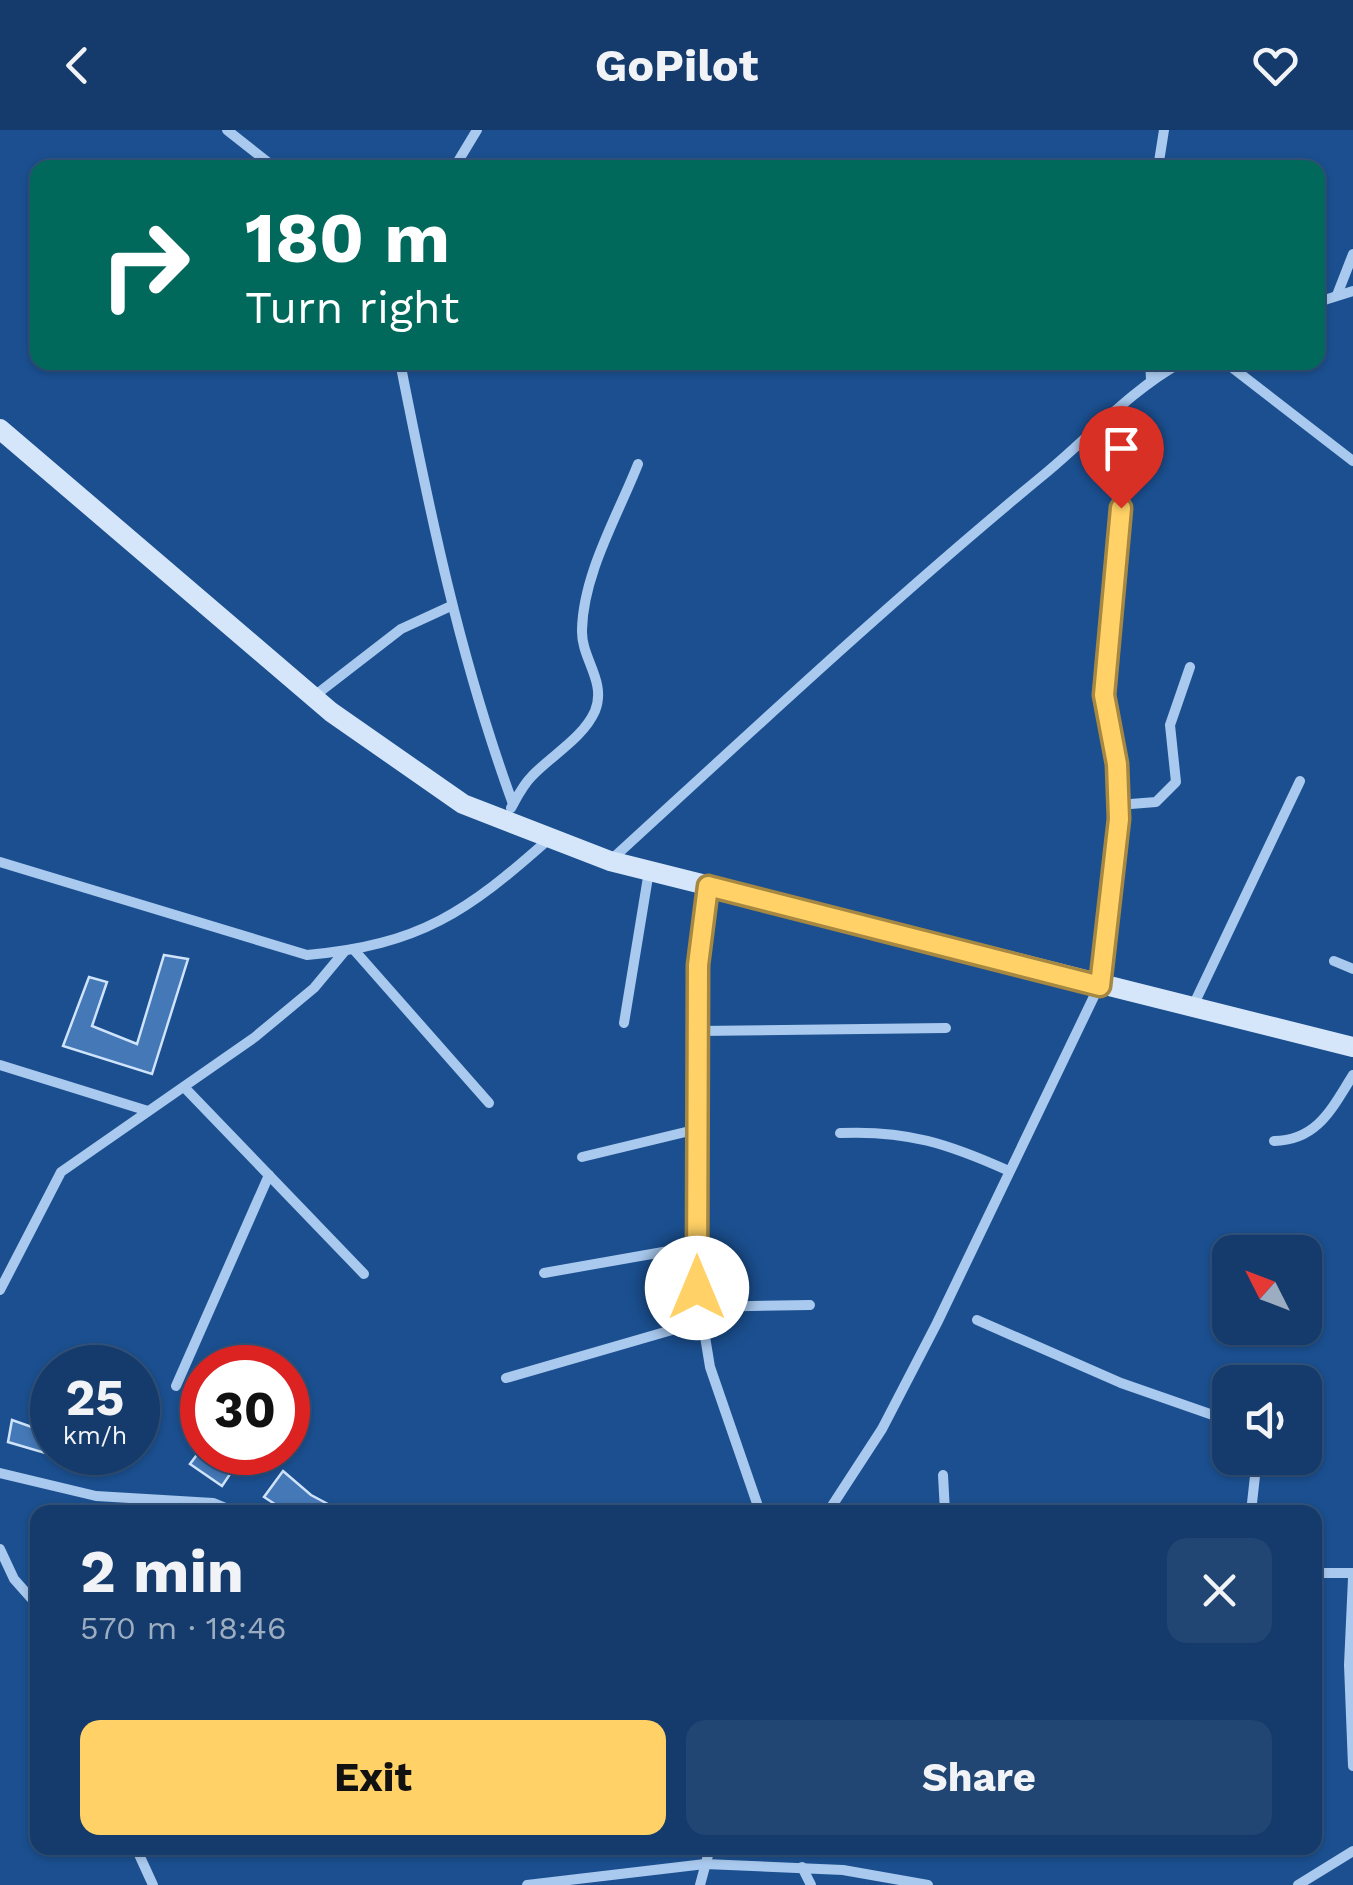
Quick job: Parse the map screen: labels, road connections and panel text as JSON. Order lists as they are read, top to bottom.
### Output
{
  "north": "top left",
  "page": {
    "header": "GoPilot",
    "turn": ["180 m", "Turn right"],
    "speed": "25 km/h",
    "limit": "30",
    "heading": ["2 min", "570 m · 18:46"],
    "buttons": ["Exit", "Share"]
  }
}
